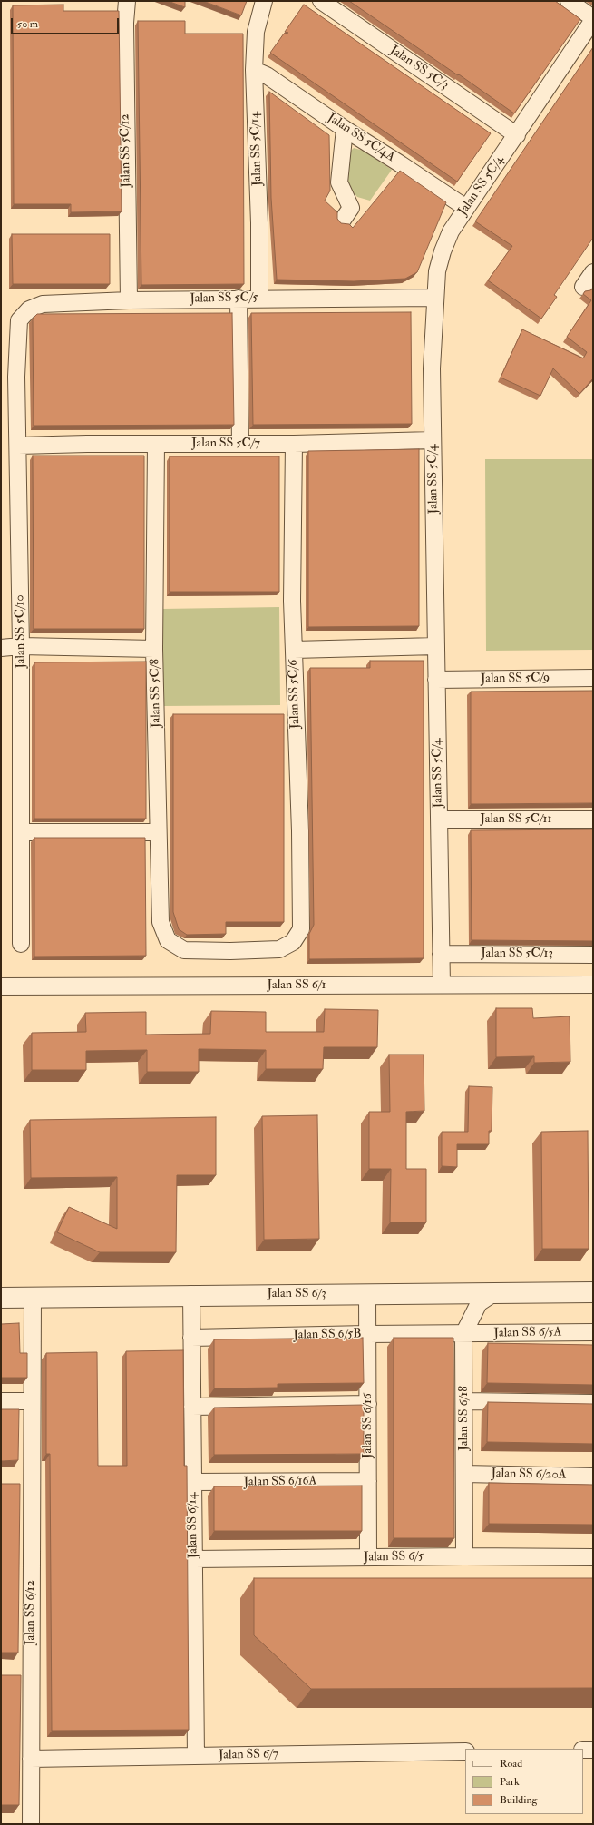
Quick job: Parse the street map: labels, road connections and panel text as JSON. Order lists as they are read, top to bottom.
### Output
{
  "streets": {
    "street": [
      "Jalan SS 5C/3",
      "Jalan SS 5C/4A",
      "Jalan SS 5C/14",
      "Jalan SS 5C/12",
      "Jalan SS 5C/4",
      "Jalan SS 5C/5",
      "Jalan SS 5C/7",
      "Jalan SS 5C/10",
      "Jalan SS 5C/9",
      "Jalan SS 5C/8",
      "Jalan SS 5C/6",
      "Jalan SS 5C/11",
      "Jalan SS 5C/13",
      "Jalan SS 6/1",
      "Jalan SS 6/3",
      "Jalan SS 6/5A",
      "Jalan SS 6/5B",
      "Jalan SS 6/18",
      "Jalan SS 6/16",
      "Jalan SS 6/20A",
      "Jalan SS 6/16A",
      "Jalan SS 6/14",
      "Jalan SS 6/5",
      "Jalan SS 6/12",
      "Jalan SS 6/7"
    ]
  },
  "crossings": [
    ["Jalan SS 5C/3", "Jalan SS 5C/4"],
    ["Jalan SS 5C/4A", "Jalan SS 5C/14"],
    ["Jalan SS 5C/4A", "Jalan SS 5C/4"],
    ["Jalan SS 5C/14", "Jalan SS 5C/5"],
    ["Jalan SS 5C/12", "Jalan SS 5C/5"],
    ["Jalan SS 5C/4", "Jalan SS 5C/5"],
    ["Jalan SS 5C/4", "Jalan SS 5C/7"],
    ["Jalan SS 5C/4", "Jalan SS 5C/9"],
    ["Jalan SS 5C/4", "Jalan SS 5C/11"],
    ["Jalan SS 5C/4", "Jalan SS 5C/13"],
    ["Jalan SS 5C/4", "Jalan SS 6/1"],
    ["Jalan SS 5C/5", "Jalan SS 5C/10"],
    ["Jalan SS 5C/7", "Jalan SS 5C/10"],
    ["Jalan SS 5C/7", "Jalan SS 5C/8"],
    ["Jalan SS 5C/7", "Jalan SS 5C/6"],
    ["Jalan SS 5C/8", "Jalan SS 5C/6"],
    ["Jalan SS 6/3", "Jalan SS 6/18"],
    ["Jalan SS 6/3", "Jalan SS 6/16"],
    ["Jalan SS 6/3", "Jalan SS 6/14"],
    ["Jalan SS 6/3", "Jalan SS 6/12"],
    ["Jalan SS 6/5A", "Jalan SS 6/5B"],
    ["Jalan SS 6/5A", "Jalan SS 6/18"],
    ["Jalan SS 6/5B", "Jalan SS 6/18"],
    ["Jalan SS 6/5B", "Jalan SS 6/16"],
    ["Jalan SS 6/5B", "Jalan SS 6/14"],
    ["Jalan SS 6/18", "Jalan SS 6/20A"],
    ["Jalan SS 6/18", "Jalan SS 6/5"],
    ["Jalan SS 6/16", "Jalan SS 6/16A"],
    ["Jalan SS 6/16", "Jalan SS 6/5"],
    ["Jalan SS 6/16A", "Jalan SS 6/14"],
    ["Jalan SS 6/14", "Jalan SS 6/5"],
    ["Jalan SS 6/14", "Jalan SS 6/7"],
    ["Jalan SS 6/12", "Jalan SS 6/7"]
  ],
  "legend": ["Road", "Park", "Building"],
  "scale_bar": "50 m"
}
